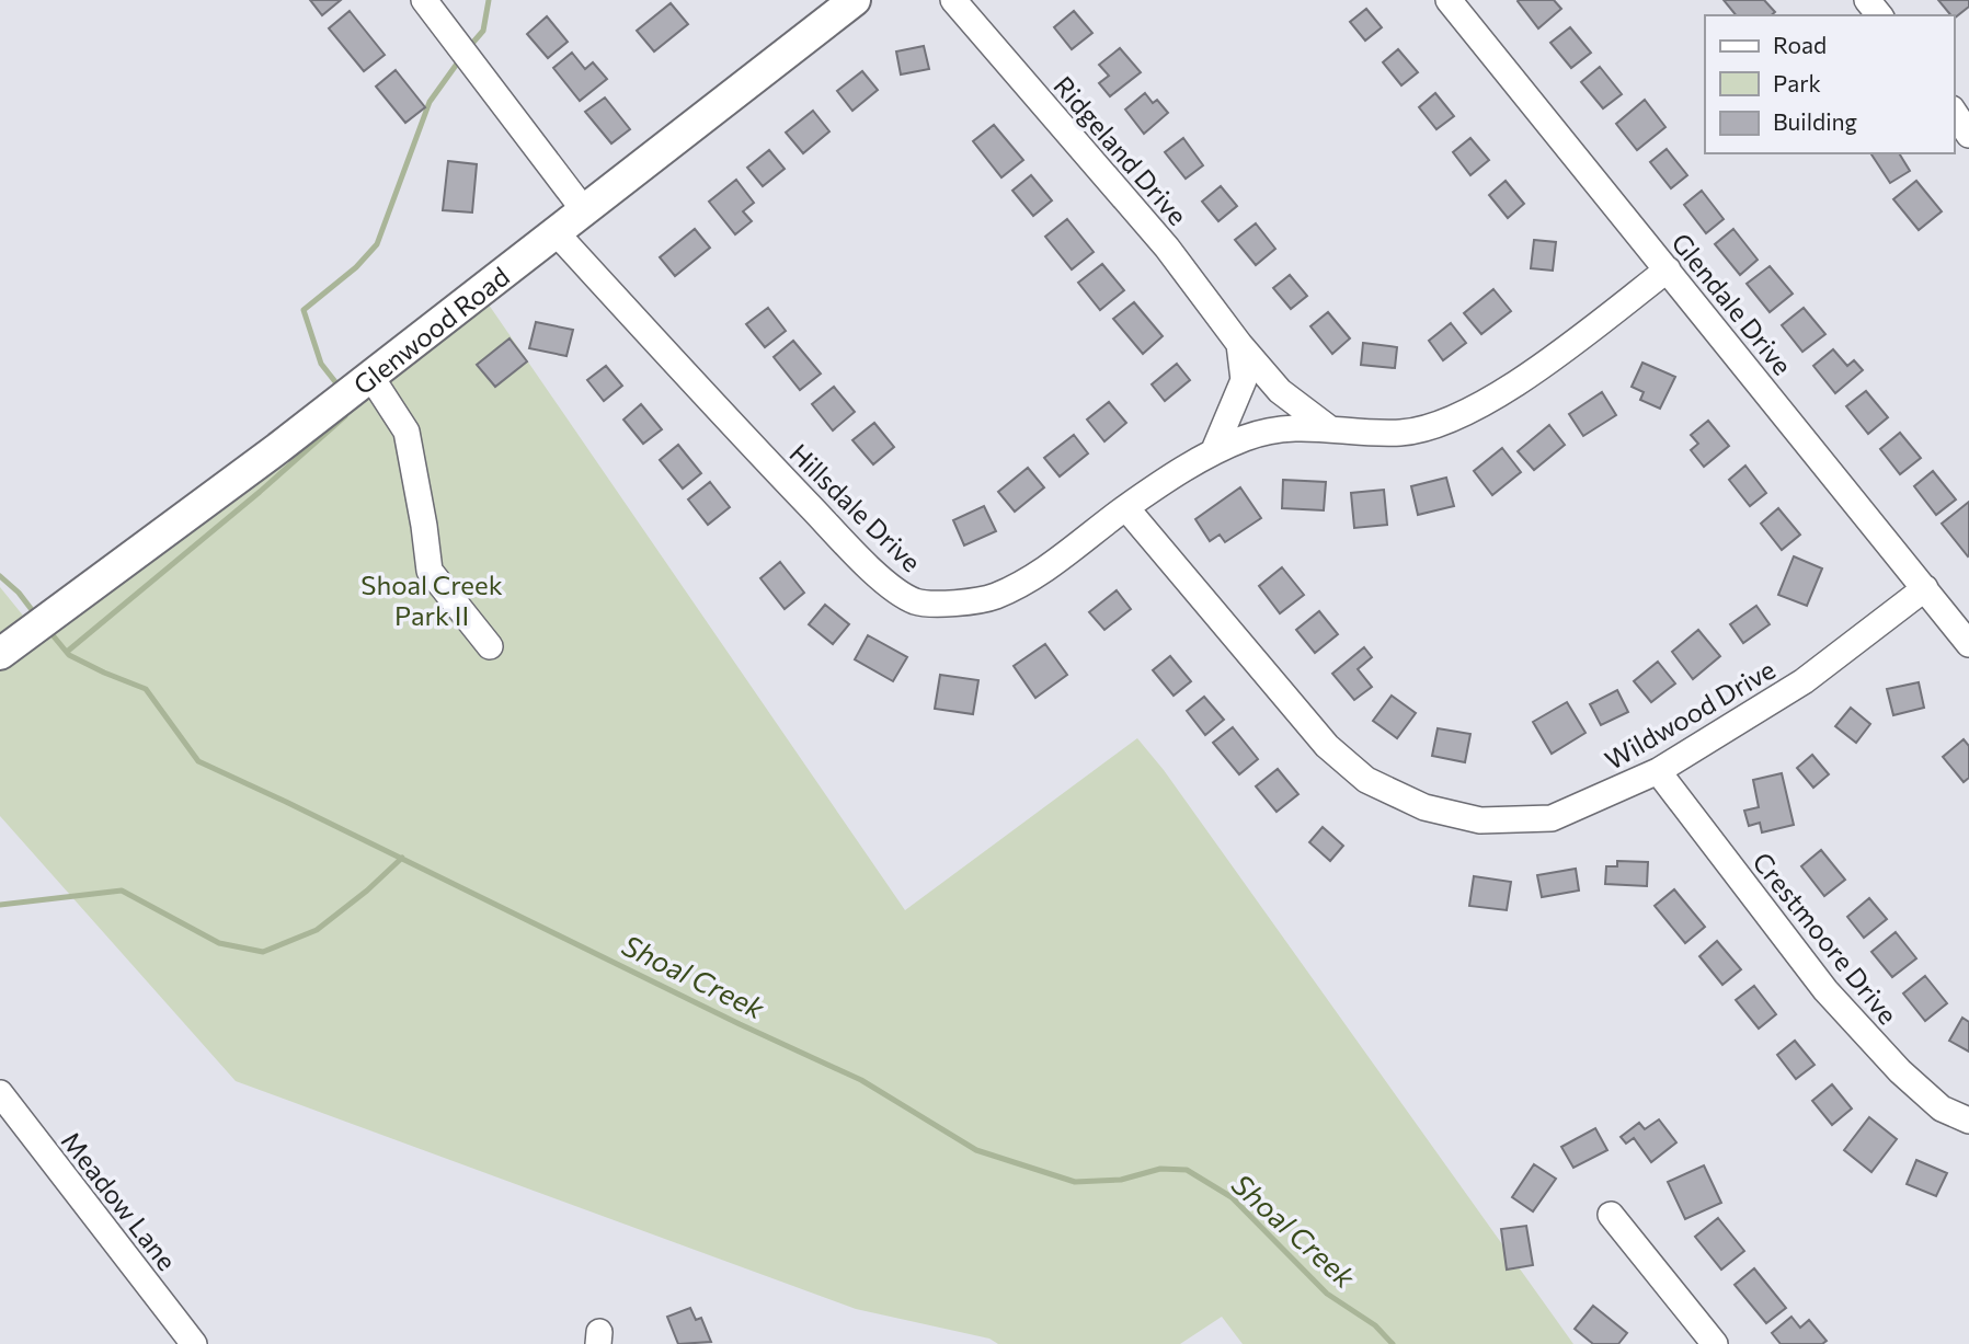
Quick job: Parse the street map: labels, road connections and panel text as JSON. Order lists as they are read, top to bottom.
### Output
{
  "streets": {
    "main road": ["Glenwood Road"],
    "street": [
      "Ridgeland Drive",
      "Glendale Drive",
      "Hillsdale Drive",
      "Wildwood Drive",
      "Crestmoore Drive",
      "Meadow Lane"
    ]
  },
  "crossings": [
    ["Ridgeland Drive", "Hillsdale Drive"],
    ["Glendale Drive", "Wildwood Drive"],
    ["Glenwood Road", "Hillsdale Drive"],
    ["Hillsdale Drive", "Wildwood Drive"],
    ["Wildwood Drive", "Crestmoore Drive"]
  ],
  "water": ["Shoal Creek"],
  "parks": ["Shoal Creek Park II"],
  "legend": ["Road", "Park", "Building"]
}
